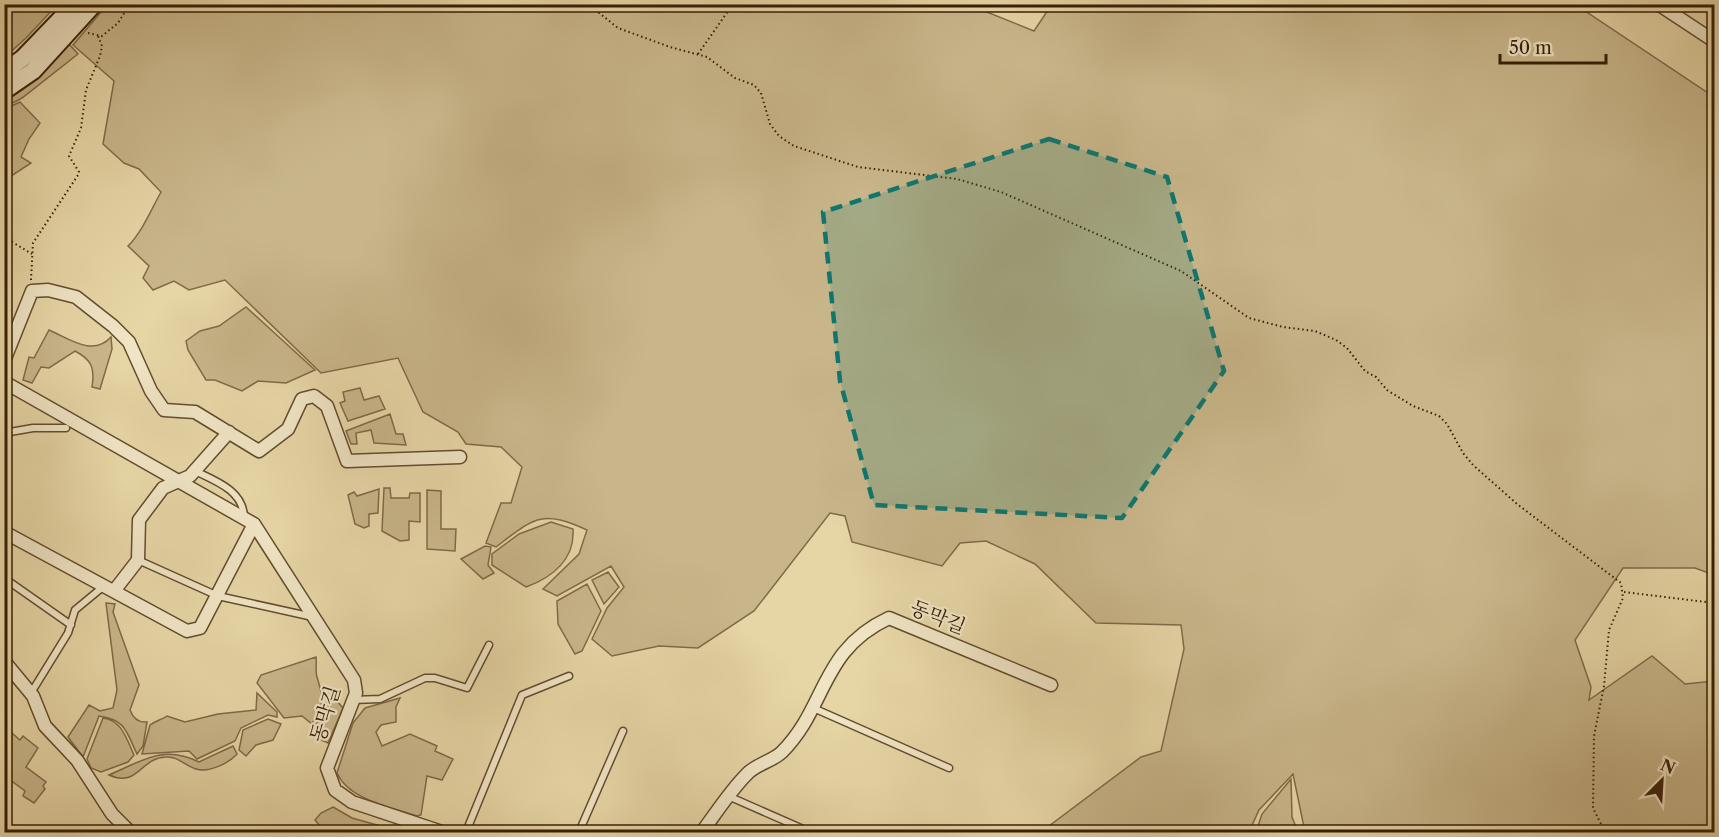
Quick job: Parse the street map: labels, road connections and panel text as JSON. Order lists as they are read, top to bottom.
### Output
{
  "streets": {
    "street": ["동막길"]
  },
  "scale_bar": "50 m",
  "north": "top right"
}
